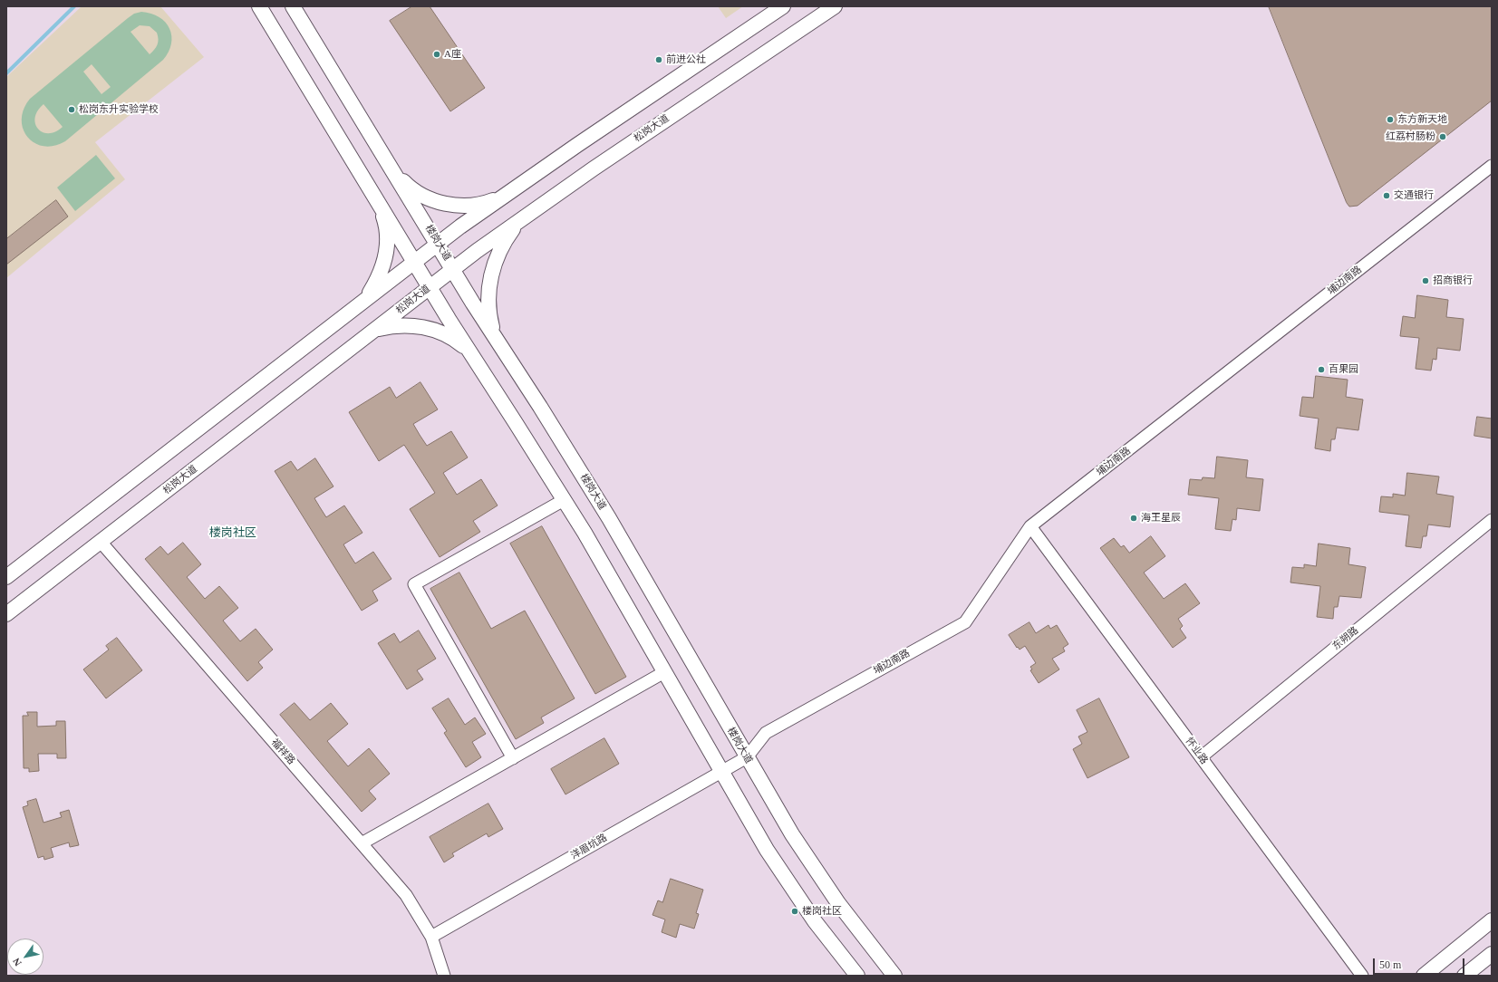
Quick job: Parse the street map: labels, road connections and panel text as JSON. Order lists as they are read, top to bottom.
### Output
{
  "streets": {
    "main road": ["松岗大道", "楼岗大道"],
    "street": [
      "埔边南路",
      "东朔路",
      "怀业路",
      "福祥路",
      "洋眉坑路"
    ]
  },
  "crossings": [
    ["松岗大道", "楼岗大道"],
    ["松岗大道", "福祥路"],
    ["楼岗大道", "埔边南路"],
    ["楼岗大道", "洋眉坑路"],
    ["埔边南路", "怀业路"],
    ["埔边南路", "洋眉坑路"],
    ["东朔路", "怀业路"],
    ["福祥路", "洋眉坑路"]
  ],
  "districts": ["楼岗社区"],
  "places": [
    "A座",
    "前进公社",
    "松岗东升实验学校",
    "东方新天地",
    "红荔村肠粉",
    "交通银行",
    "招商银行",
    "百果园",
    "海王星辰",
    "楼岗社区"
  ],
  "scale_bar": "50 m",
  "north": "bottom left"
}
